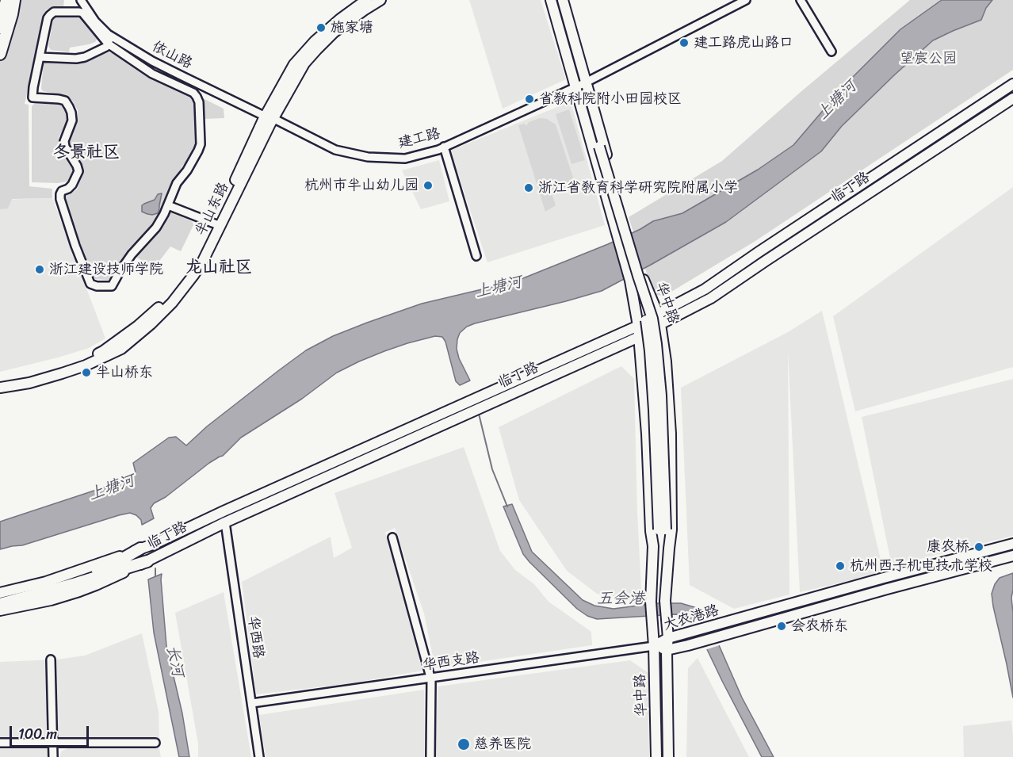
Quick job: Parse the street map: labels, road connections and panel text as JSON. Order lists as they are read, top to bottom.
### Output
{
  "streets": {
    "main road": [
      "临丁路",
      "半山东路",
      "华中路",
      "大农港路"
    ],
    "street": [
      "依山路",
      "建工路",
      "华西路",
      "华西支路"
    ]
  },
  "crossings": [
    ["依山路", "建工路"],
    ["依山路", "半山东路"],
    ["建工路", "半山东路"],
    ["建工路", "华中路"],
    ["临丁路", "华中路"],
    ["临丁路", "华西路"],
    ["华中路", "大农港路"],
    ["华中路", "华西支路"],
    ["大农港路", "华西支路"],
    ["华西路", "华西支路"]
  ],
  "districts": ["冬景社区", "龙山社区"],
  "water": ["上塘河", "五会港", "长河"],
  "parks": ["望宸公园"],
  "places": [
    "施家塘",
    "建工路虎山路口",
    "省教科院附小田园校区",
    "杭州市半山幼儿园",
    "浙江省教育科学研究院附属小学",
    "浙江建设技师学院",
    "半山桥东",
    "康农桥",
    "杭州西子机电技术学校",
    "会农桥东",
    "慈养医院"
  ],
  "scale_bar": "100 m"
}
